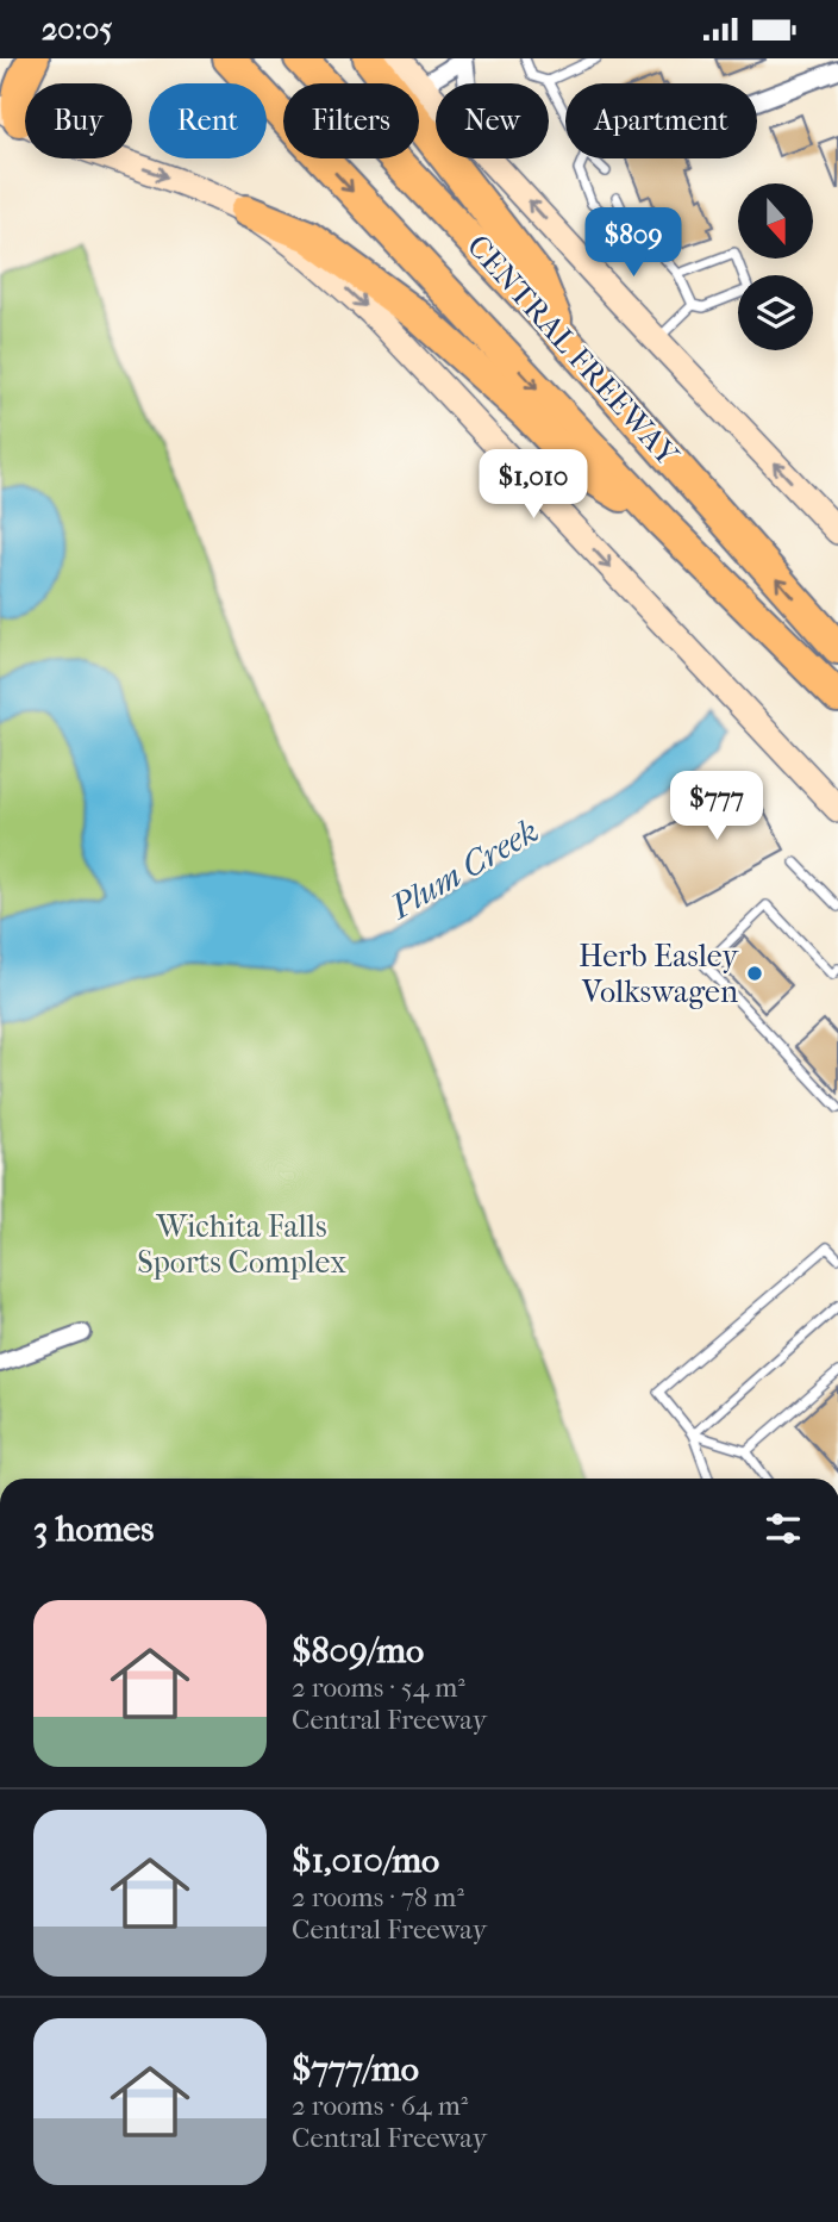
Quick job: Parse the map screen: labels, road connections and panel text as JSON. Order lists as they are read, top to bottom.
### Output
{
  "streets": {
    "highway": ["CENTRAL FREEWAY"]
  },
  "water": ["Plum Creek"],
  "parks": ["Wichita Falls Sports Complex"],
  "places": ["Herb Easley Volkswagen"],
  "north": "bottom",
  "page": {
    "status": "20:05",
    "chip": [
      "Buy",
      "Rent",
      "Filters",
      "New",
      "Apartment"
    ],
    "price": ["$809", "$1,010", "$777"],
    "heading": "3 homes",
    "list": [
      {
        "name": "$809/mo",
        "note": "2 rooms · 54 m² · Central Freeway"
      },
      {
        "name": "$1,010/mo",
        "note": "2 rooms · 78 m² · Central Freeway"
      },
      {
        "name": "$777/mo",
        "note": "2 rooms · 64 m² · Central Freeway"
      }
    ]
  }
}
